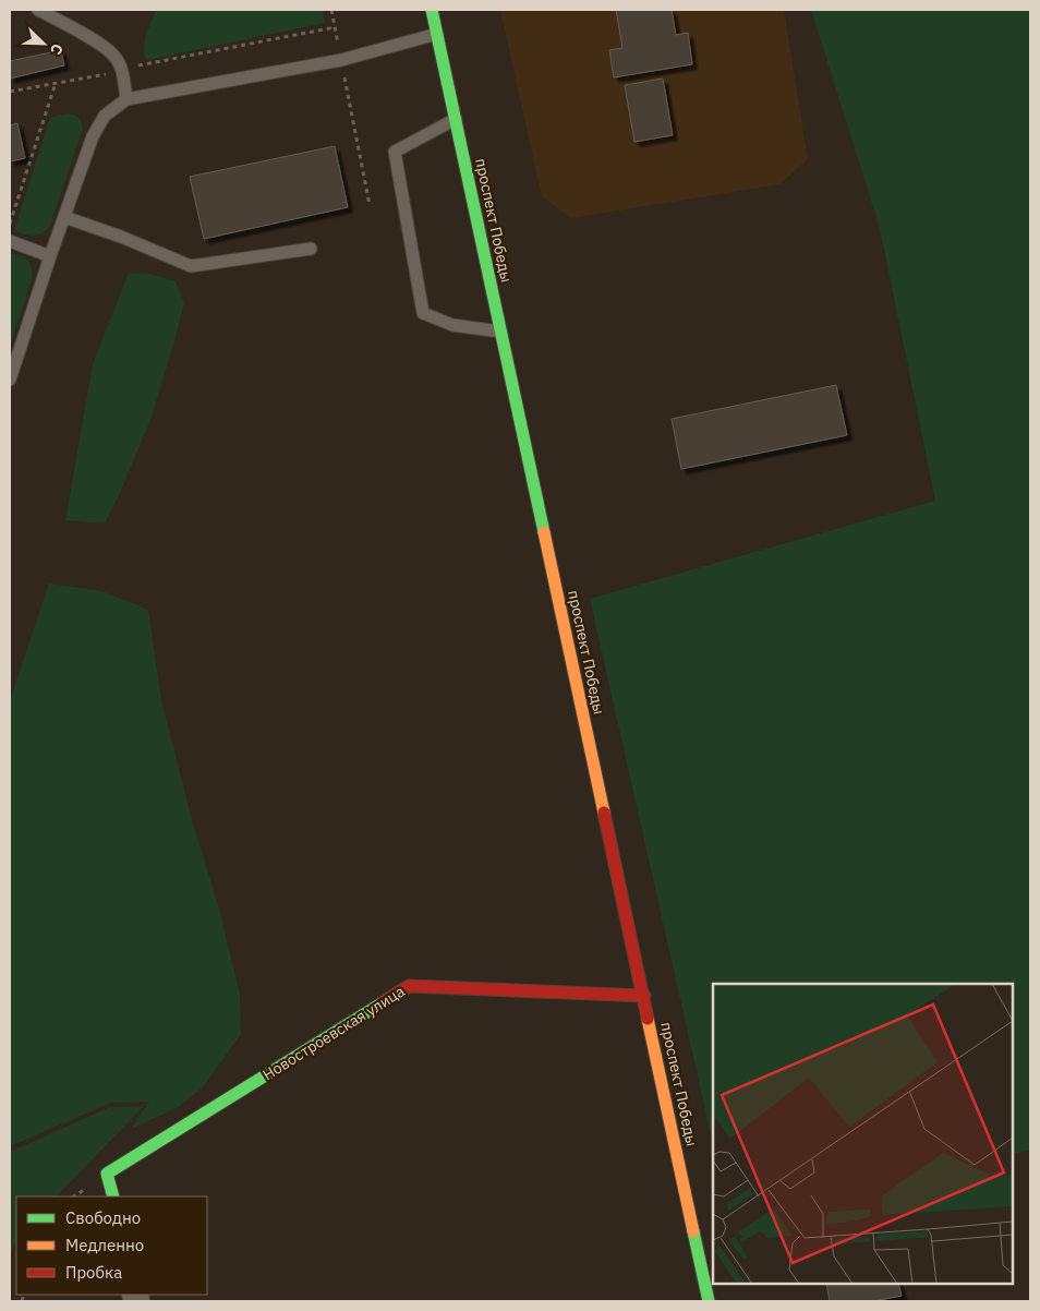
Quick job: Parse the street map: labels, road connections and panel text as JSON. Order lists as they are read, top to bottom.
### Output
{
  "streets": {
    "street": ["проспект Победы", "Новостроевская улица"]
  },
  "crossings": [
    ["проспект Победы", "Новостроевская улица"]
  ],
  "legend": ["Свободно", "Медленно", "Пробка"],
  "north": "bottom right"
}
